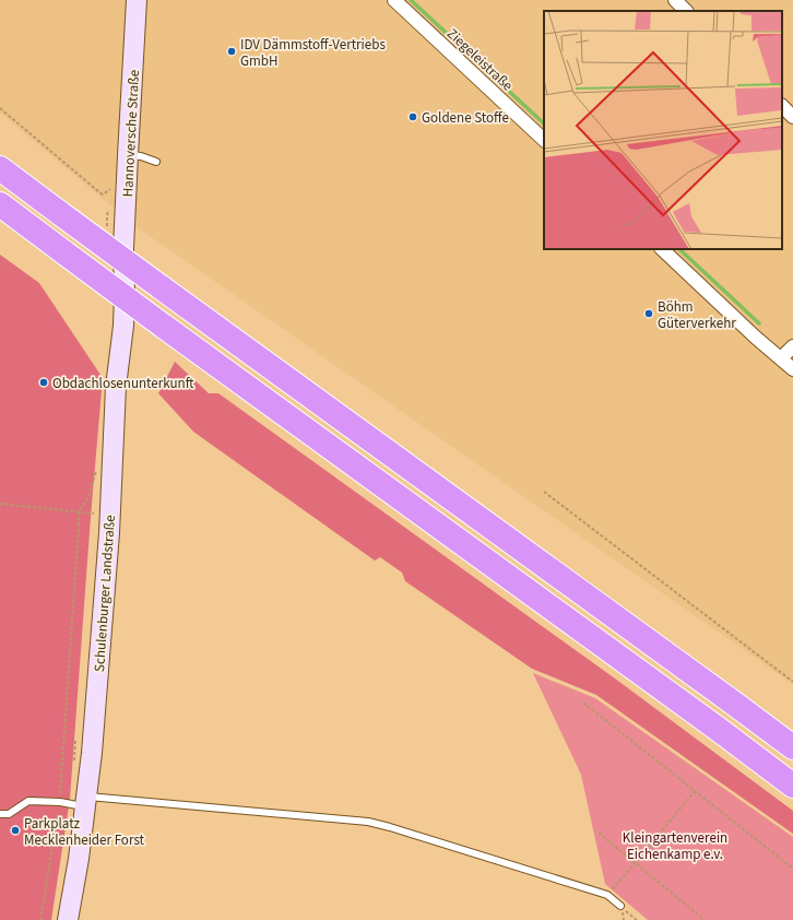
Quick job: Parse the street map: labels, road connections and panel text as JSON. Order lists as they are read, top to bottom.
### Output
{
  "streets": {
    "main road": ["Hannoversche Straße", "Schulenburger Landstraße"],
    "street": ["Ziegeleistraße"]
  },
  "crossings": [
    ["Hannoversche Straße", "Schulenburger Landstraße"]
  ],
  "parks": ["Kleingartenverein Eichenkamp e.v."],
  "places": [
    "IDV Dämmstoff-Vertriebs GmbH",
    "Goldene Stoffe",
    "Böhm Güterverkehr",
    "Obdachlosenunterkunft",
    "Parkplatz Mecklenheider Forst"
  ]
}
